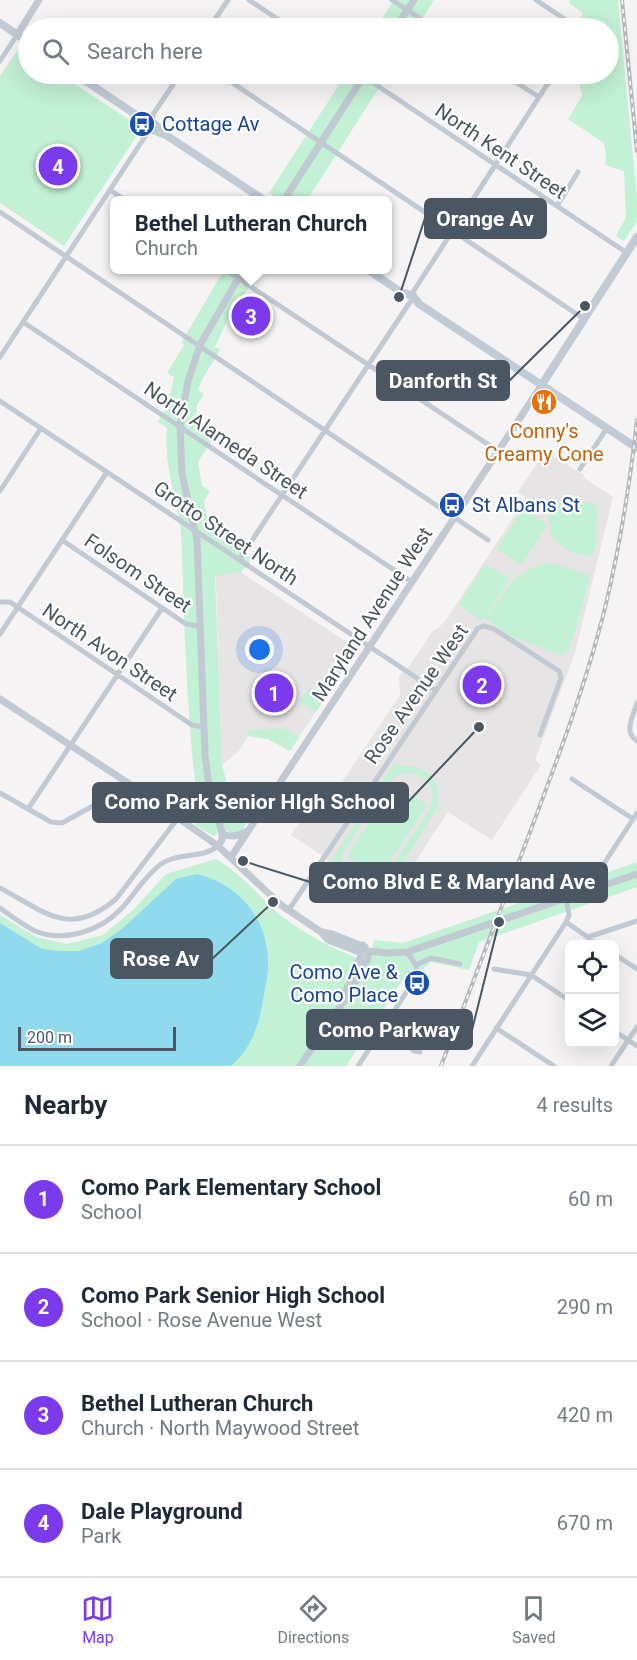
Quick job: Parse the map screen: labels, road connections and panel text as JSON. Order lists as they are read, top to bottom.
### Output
{
  "streets": {
    "main road": ["Maryland Avenue West"],
    "street": [
      "North Kent Street",
      "North Alameda Street",
      "Grotto Street North",
      "Folsom Street",
      "North Avon Street",
      "Rose Avenue West"
    ]
  },
  "crossings": [
    ["North Kent Street", "Maryland Avenue West"],
    ["North Alameda Street", "Maryland Avenue West"],
    ["Grotto Street North", "Maryland Avenue West"],
    ["Grotto Street North", "Rose Avenue West"]
  ],
  "places": {
    "bus stop": ["Cottage Av", "St Albans St", "Como Ave & Como Place"],
    "other": [
      "Orange Av",
      "Danforth St",
      "Como Park Senior HIgh School",
      "Como Blvd E & Maryland Ave",
      "Rose Av",
      "Como Parkway"
    ],
    "restaurant": ["Conny's Creamy Cone"]
  },
  "scale_bar": "200 m",
  "page": {
    "search": "Search here",
    "pins": [
      "4",
      "3",
      "2",
      "1"
    ],
    "popup": ["Bethel Lutheran Church", "Church"],
    "scale": "200 m",
    "heading": ["Nearby", "4 results"],
    "list": [
      {
        "mark": "1",
        "name": "Como Park Elementary School",
        "note": "School",
        "value": "60 m"
      },
      {
        "mark": "2",
        "name": "Como Park Senior High School",
        "note": "School · Rose Avenue West",
        "value": "290 m"
      },
      {
        "mark": "3",
        "name": "Bethel Lutheran Church",
        "note": "Church · North Maywood Street",
        "value": "420 m"
      },
      {
        "mark": "4",
        "name": "Dale Playground",
        "note": "Park",
        "value": "670 m"
      }
    ],
    "nav": ["Map", "Directions", "Saved"]
  }
}
